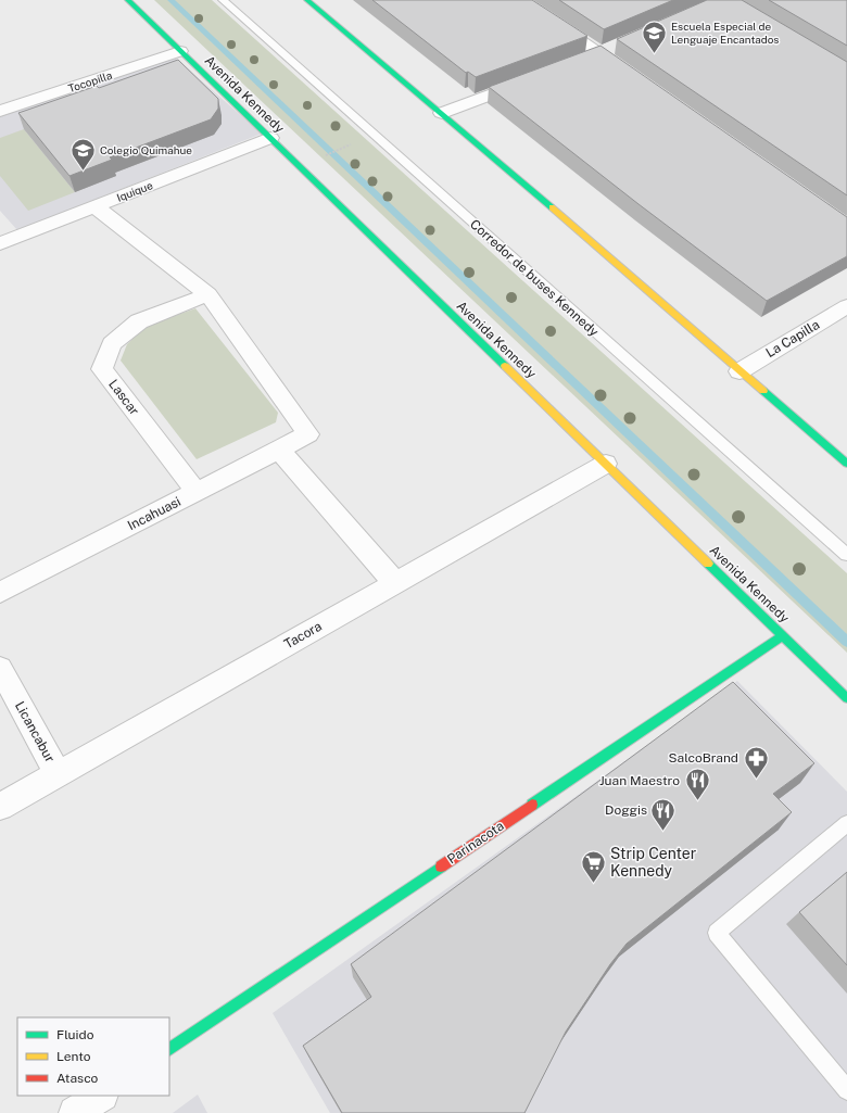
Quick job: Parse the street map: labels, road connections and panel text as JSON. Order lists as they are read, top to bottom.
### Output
{
  "streets": {
    "main road": ["Avenida Kennedy", "Parinacota"],
    "street": [
      "Tocopilla",
      "Iquique",
      "La Capilla",
      "Lascar",
      "Incahuasi",
      "Tacora",
      "Licancabur"
    ],
    "lane": ["Corredor de buses Kennedy"]
  },
  "crossings": [
    ["Tocopilla", "Avenida Kennedy"],
    ["Avenida Kennedy", "Iquique"],
    ["Avenida Kennedy", "Tacora"],
    ["Avenida Kennedy", "Parinacota"],
    ["Lascar", "Incahuasi"],
    ["Tacora", "Licancabur"]
  ],
  "places": {
    "school or university": ["Escuela Especial de Lenguaje Encantados", "Colegio Quimahue"],
    "pharmacy": ["SalcoBrand"],
    "restaurant": ["Juan Maestro", "Doggis"],
    "supermarket": ["Strip Center Kennedy"]
  },
  "legend": ["Fluido", "Lento", "Atasco"]
}
